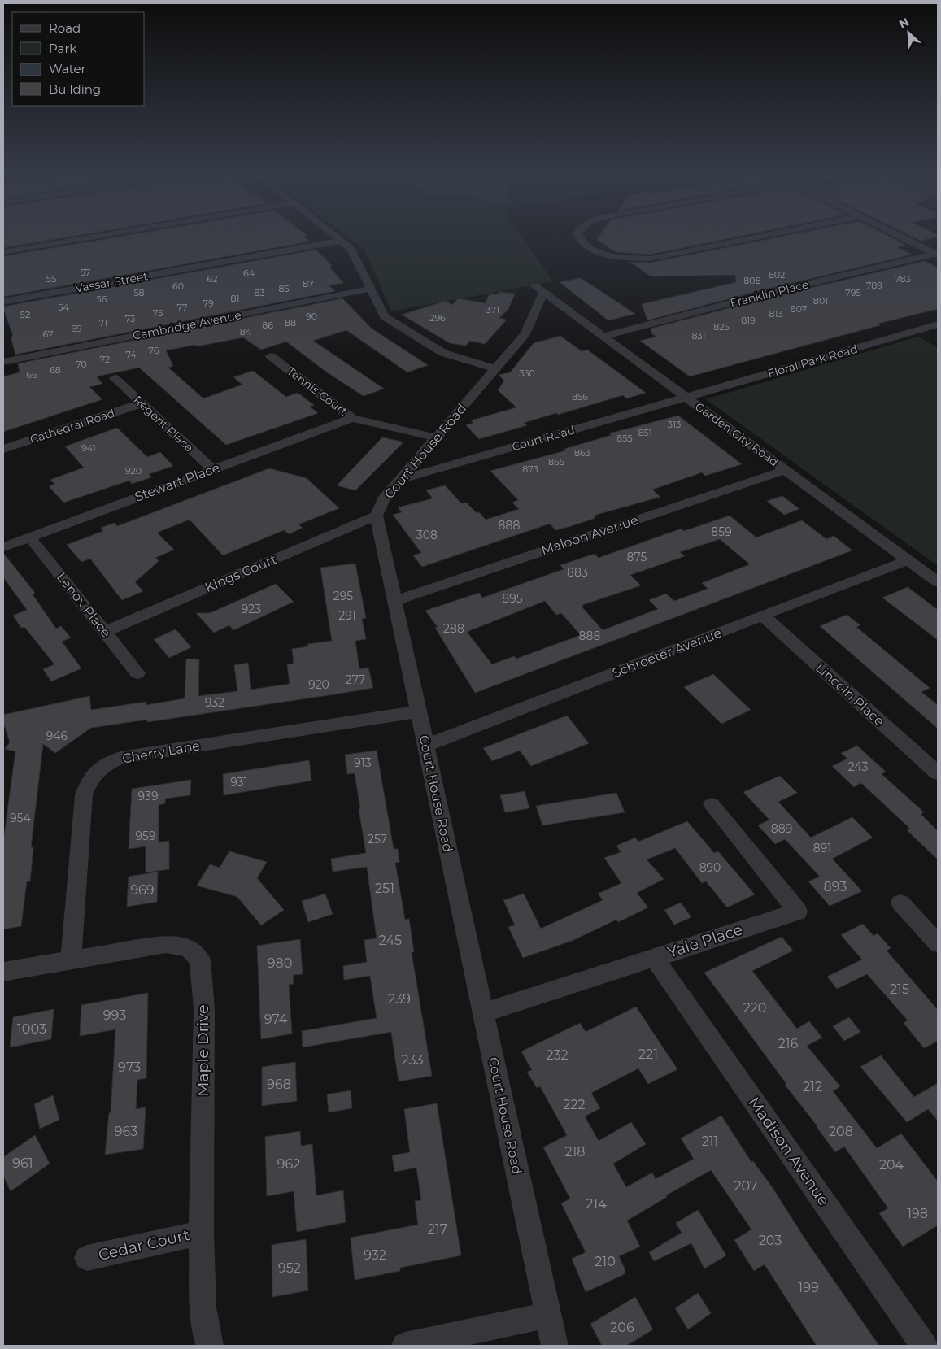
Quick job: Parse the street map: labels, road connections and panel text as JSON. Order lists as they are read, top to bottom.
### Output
{
  "streets": {
    "street": [
      "Vassar Street",
      "Franklin Place",
      "Cambridge Avenue",
      "Floral Park Road",
      "Tennis Court",
      "Regent Place",
      "Cathedral Road",
      "Garden City Road",
      "Court Road",
      "Court House Road",
      "Stewart Place",
      "Maloon Avenue",
      "Kings Court",
      "Lenox Place",
      "Schroeter Avenue",
      "Lincoln Place",
      "Cherry Lane",
      "Yale Place",
      "Maple Drive",
      "Madison Avenue",
      "Cedar Court"
    ]
  },
  "crossings": [
    ["Franklin Place", "Garden City Road"],
    ["Floral Park Road", "Garden City Road"],
    ["Floral Park Road", "Court Road"],
    ["Tennis Court", "Court House Road"],
    ["Tennis Court", "Stewart Place"],
    ["Regent Place", "Cathedral Road"],
    ["Regent Place", "Stewart Place"],
    ["Garden City Road", "Court Road"],
    ["Garden City Road", "Court House Road"],
    ["Garden City Road", "Maloon Avenue"],
    ["Garden City Road", "Schroeter Avenue"],
    ["Court Road", "Court House Road"],
    ["Court House Road", "Maloon Avenue"],
    ["Court House Road", "Kings Court"],
    ["Court House Road", "Schroeter Avenue"],
    ["Court House Road", "Cherry Lane"],
    ["Court House Road", "Yale Place"],
    ["Stewart Place", "Lenox Place"],
    ["Kings Court", "Lenox Place"],
    ["Schroeter Avenue", "Lincoln Place"],
    ["Cherry Lane", "Maple Drive"],
    ["Yale Place", "Madison Avenue"],
    ["Maple Drive", "Cedar Court"]
  ],
  "house_numbers": [
    "57",
    "64",
    "802",
    "55",
    "62",
    "783",
    "808",
    "87",
    "789",
    "60",
    "85",
    "58",
    "83",
    "795",
    "81",
    "56",
    "801",
    "79",
    "54",
    "77",
    "807",
    "371",
    "75",
    "813",
    "52",
    "90",
    "296",
    "73",
    "819",
    "71",
    "88",
    "86",
    "825",
    "69",
    "84",
    "67",
    "831",
    "76",
    "74",
    "72",
    "70",
    "68",
    "350",
    "66",
    "856",
    "313",
    "851",
    "855",
    "941",
    "863",
    "865",
    "873",
    "920",
    "888",
    "859",
    "308",
    "875",
    "883",
    "295",
    "895",
    "923",
    "291",
    "288",
    "888",
    "277",
    "920",
    "932",
    "946",
    "913",
    "243",
    "931",
    "939",
    "954",
    "889",
    "959",
    "257",
    "891",
    "890",
    "893",
    "251",
    "969",
    "245",
    "980",
    "215",
    "239",
    "220",
    "993",
    "974",
    "1003",
    "216",
    "221",
    "232",
    "233",
    "973",
    "968",
    "212",
    "222",
    "963",
    "208",
    "211",
    "218",
    "961",
    "962",
    "204",
    "207",
    "214",
    "198",
    "217",
    "203",
    "932",
    "210",
    "952",
    "199",
    "206"
  ],
  "legend": [
    "Road",
    "Park",
    "Water",
    "Building"
  ],
  "north": "top left"
}
